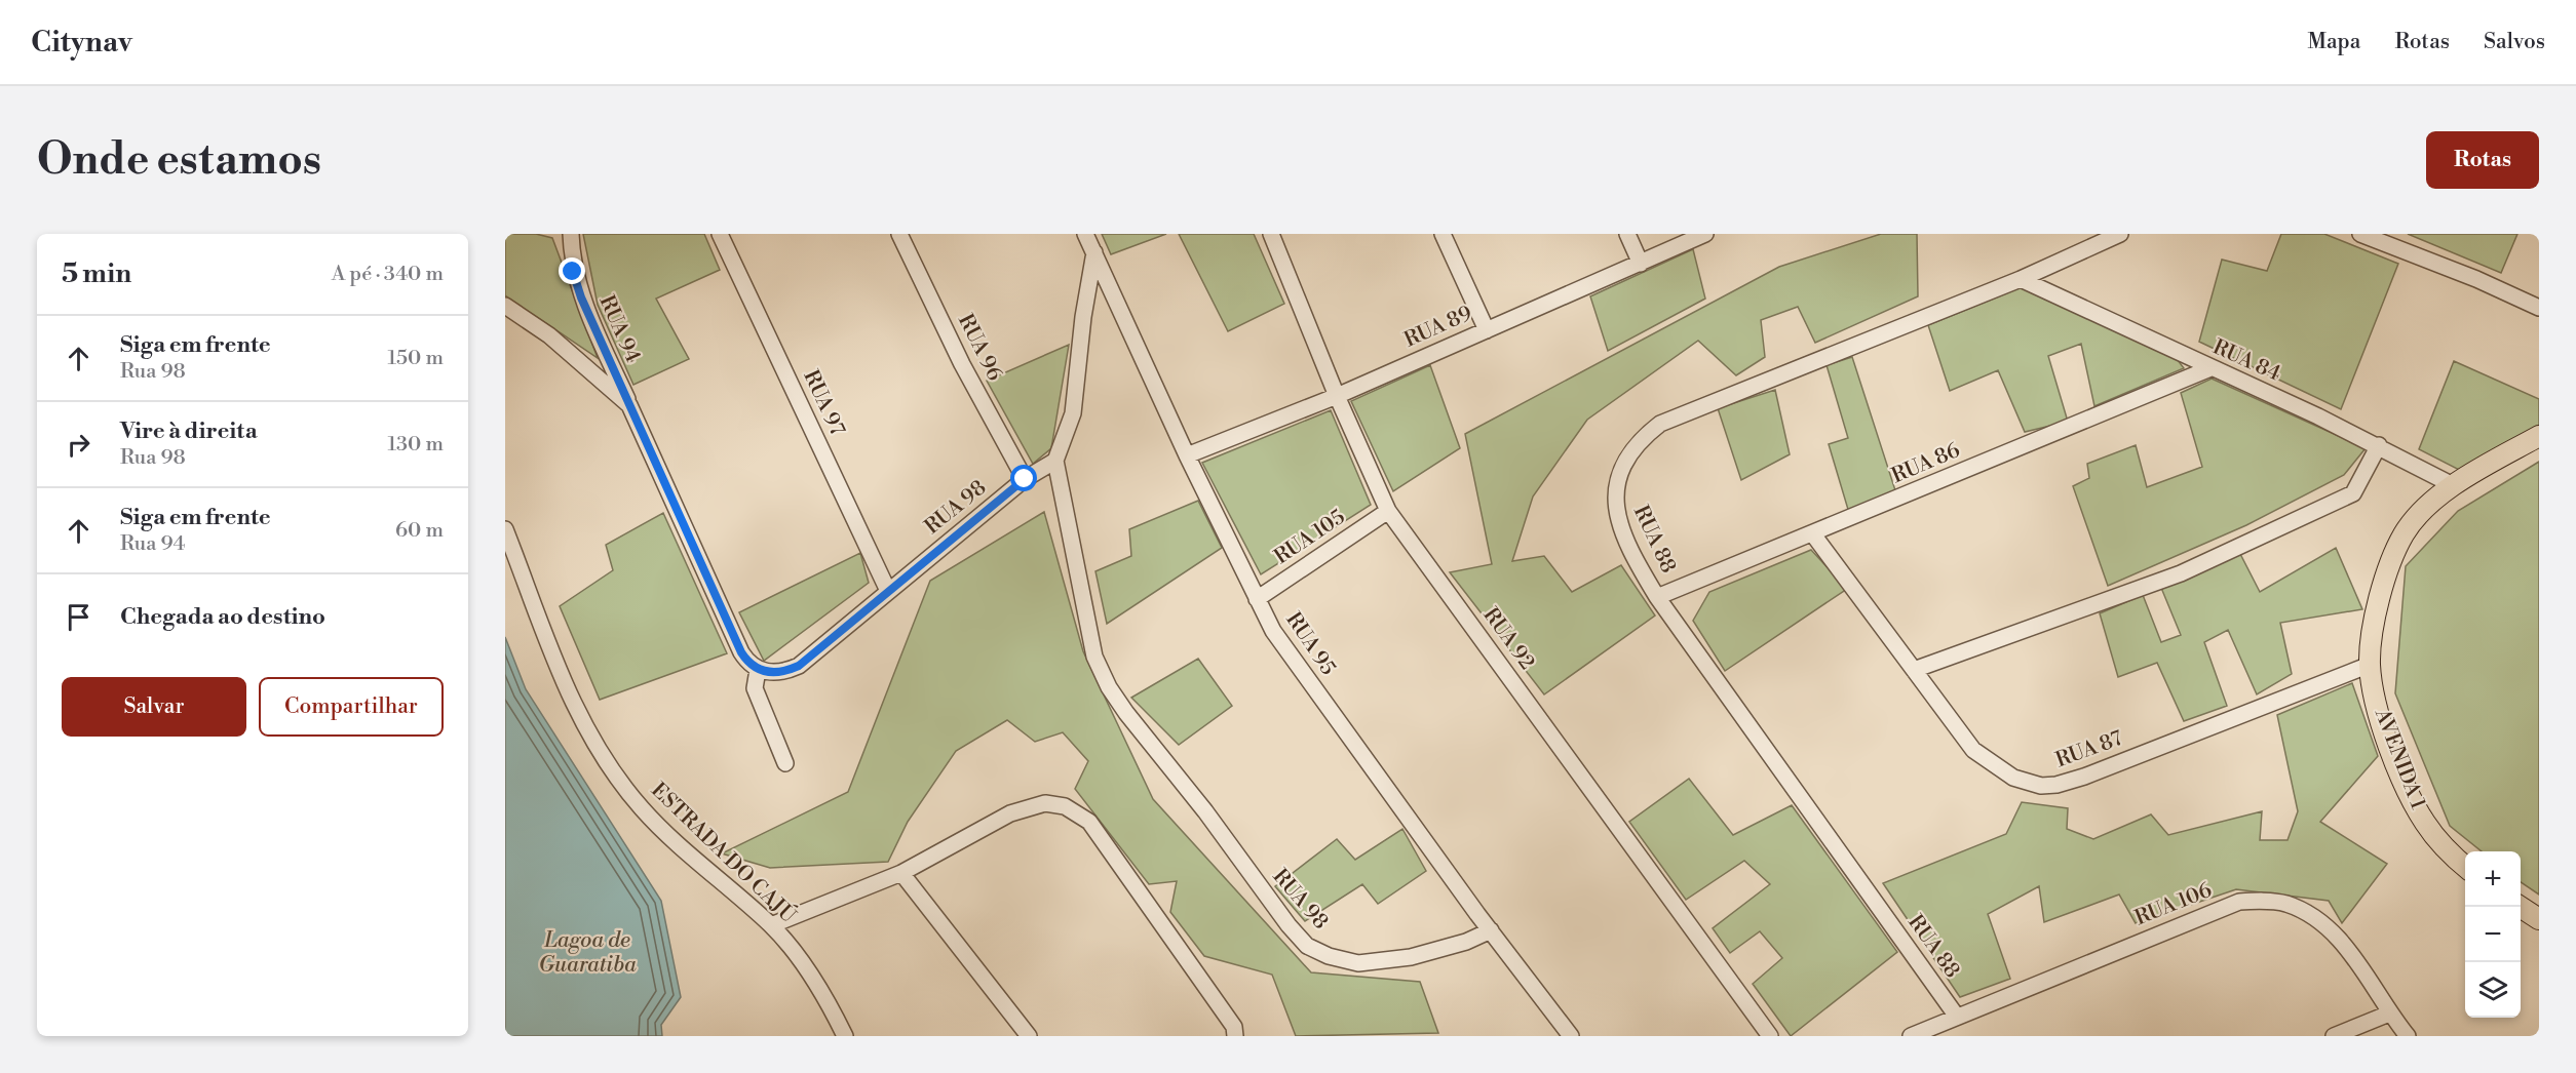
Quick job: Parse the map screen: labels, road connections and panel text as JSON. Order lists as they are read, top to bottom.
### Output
{
  "streets": {
    "main road": ["AVENIDA 1"],
    "street": [
      "RUA 89",
      "RUA 94",
      "RUA 96",
      "RUA 84",
      "RUA 97",
      "RUA 86",
      "RUA 98",
      "RUA 105",
      "RUA 88",
      "RUA 92",
      "RUA 95",
      "RUA 87",
      "ESTRADA DO CAJÚ",
      "RUA 106"
    ]
  },
  "crossings": [
    ["RUA 89", "RUA 92"],
    ["RUA 89", "RUA 95"],
    ["RUA 96", "RUA 98"],
    ["RUA 84", "RUA 86"],
    ["RUA 84", "RUA 88"],
    ["RUA 84", "AVENIDA 1"],
    ["RUA 97", "RUA 98"],
    ["RUA 86", "RUA 88"],
    ["RUA 86", "RUA 87"],
    ["RUA 98", "RUA 95"],
    ["RUA 105", "RUA 92"],
    ["RUA 105", "RUA 95"],
    ["RUA 88", "RUA 106"],
    ["RUA 87", "AVENIDA 1"]
  ],
  "water": ["Lagoa de Guaratiba"],
  "page": {
    "header": "Citynav",
    "nav": ["Mapa", "Rotas", "Salvos"],
    "buttons": [
      "Rotas",
      ["Salvar", "Compartilhar"]
    ],
    "title": "Onde estamos",
    "heading": ["5 min", "A pé · 340 m"],
    "list": [
      ["Siga em frente", "Rua 98", "150 m"],
      ["Vire à direita", "Rua 98", "130 m"],
      ["Siga em frente", "Rua 94", "60 m"],
      "Chegada ao destino"
    ],
    "map_buttons": ["+", "−"]
  }
}
